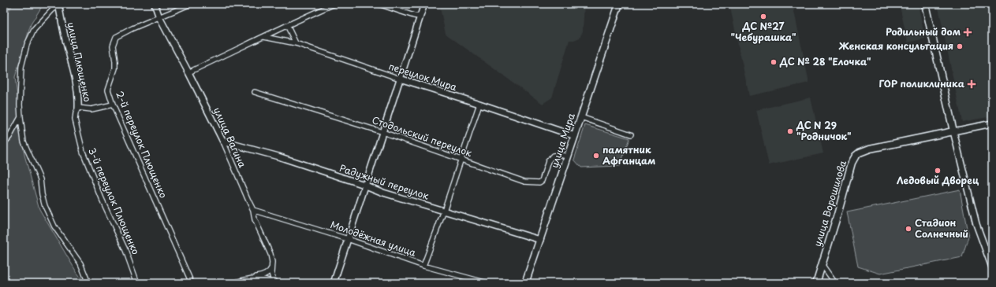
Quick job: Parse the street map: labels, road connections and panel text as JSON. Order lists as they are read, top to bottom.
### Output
{
  "streets": {
    "main road": ["улица Мира", "улица Ворошилова"],
    "street": [
      "улица Плющенко",
      "переулок Мира",
      "Стодольский переулок",
      "улица Вагина",
      "2-й переулок Плющенко",
      "Радужный переулок",
      "3-й переулок Плющенко",
      "Молодёжная улица"
    ]
  },
  "crossings": [
    ["улица Плющенко", "2-й переулок Плющенко"],
    ["улица Плющенко", "3-й переулок Плющенко"],
    ["переулок Мира", "улица Мира"],
    ["Стодольский переулок", "улица Мира"],
    ["улица Вагина", "2-й переулок Плющенко"],
    ["улица Вагина", "Радужный переулок"],
    ["улица Вагина", "Молодёжная улица"],
    ["улица Мира", "Радужный переулок"]
  ],
  "places": {
    "other": [
      "ДС №27 \"Чебурашка\"",
      "Женская консультация",
      "ДС № 28 \"Елочка\"",
      "ДС N 29 \"Родничок\"",
      "памятник Афганцам",
      "Ледовый Дворец",
      "Стадион Солнечный"
    ],
    "health": ["Родильный дом", "ГОР поликлиника"]
  }
}
